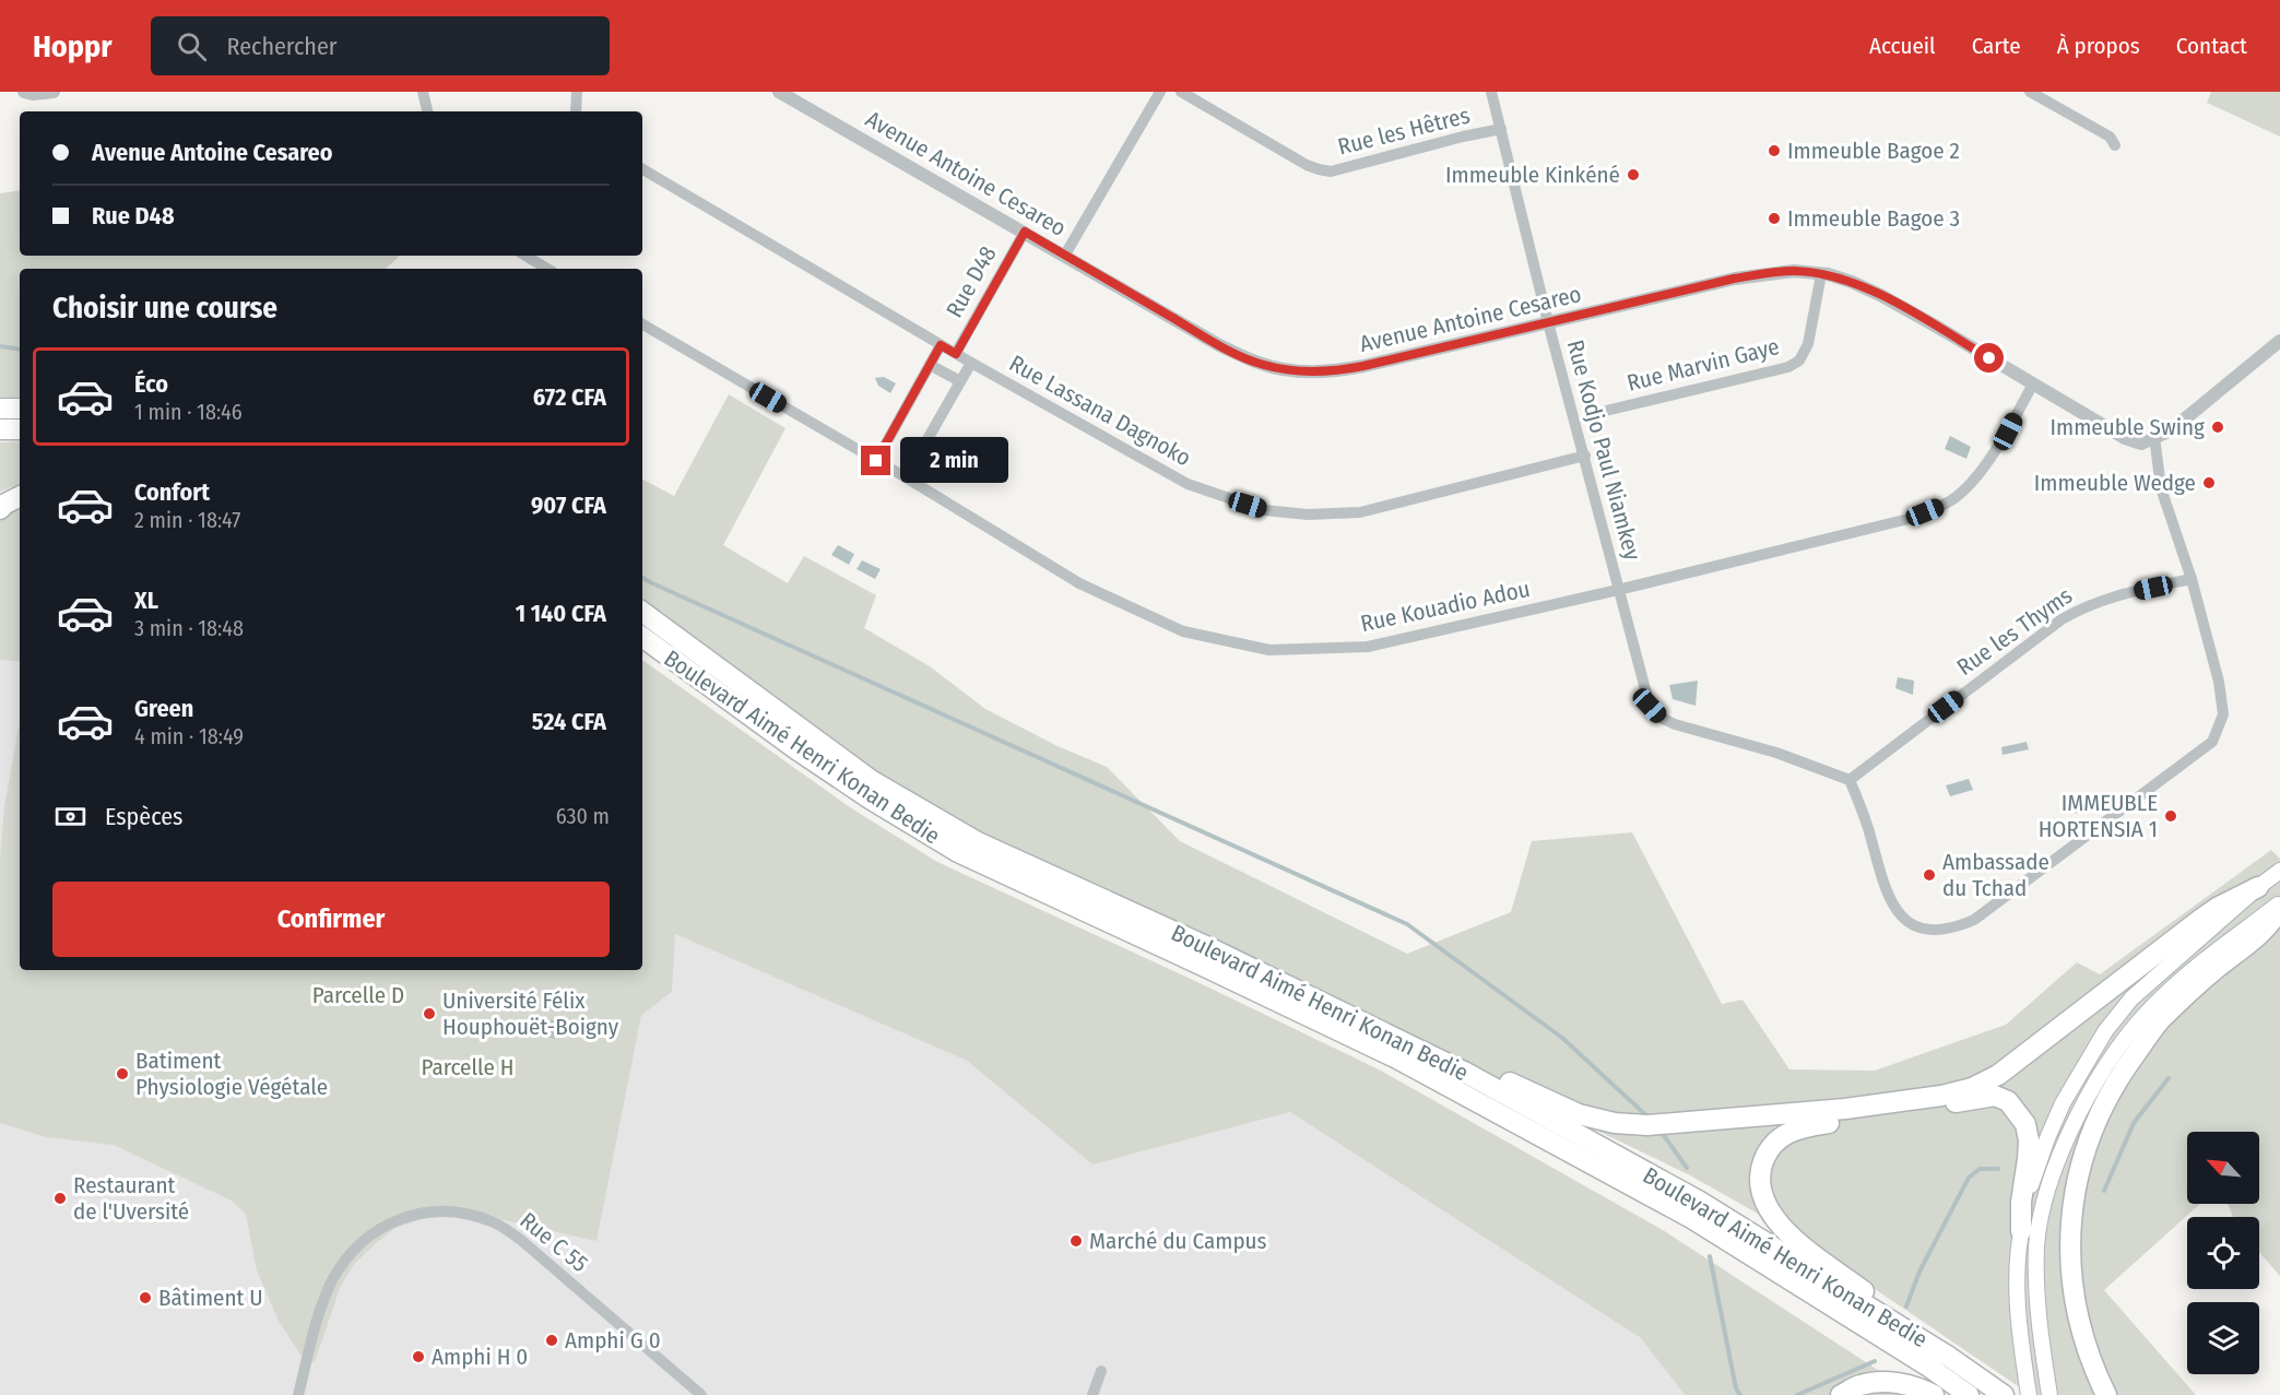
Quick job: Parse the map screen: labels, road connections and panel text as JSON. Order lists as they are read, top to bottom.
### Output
{
  "streets": {
    "highway": ["Boulevard Aimé Henri Konan Bedie"],
    "street": [
      "Rue les Hêtres",
      "Avenue Antoine Cesareo",
      "Rue D48",
      "Rue Marvin Gaye",
      "Rue Lassana Dagnoko",
      "Rue Kodjo Paul Niamkey",
      "Rue Kouadio Adou",
      "Rue les Thyms",
      "Rue C 55"
    ]
  },
  "crossings": [
    ["Rue les Hêtres", "Rue Kodjo Paul Niamkey"],
    ["Avenue Antoine Cesareo", "Rue D48"],
    ["Avenue Antoine Cesareo", "Rue Marvin Gaye"],
    ["Avenue Antoine Cesareo", "Rue Kodjo Paul Niamkey"],
    ["Avenue Antoine Cesareo", "Rue Kouadio Adou"],
    ["Rue D48", "Rue Lassana Dagnoko"],
    ["Rue D48", "Rue Kouadio Adou"],
    ["Rue Lassana Dagnoko", "Rue Kodjo Paul Niamkey"],
    ["Rue Kodjo Paul Niamkey", "Rue Kouadio Adou"],
    ["Rue Kodjo Paul Niamkey", "Rue les Thyms"]
  ],
  "parks": ["Parcelle D", "Parcelle H"],
  "places": [
    "Immeuble Bagoe 2",
    "Immeuble Kinkéné",
    "Immeuble Bagoe 3",
    "Immeuble Swing",
    "Immeuble Wedge",
    "IMMEUBLE HORTENSIA 1",
    "Ambassade du Tchad",
    "Université Félix Houphouët-Boigny",
    "Batiment Physiologie Végétale",
    "Restaurant de l'Uversité",
    "Marché du Campus",
    "Bâtiment U",
    "Amphi G 0",
    "Amphi H 0"
  ],
  "north": "top left",
  "page": {
    "header": "Hoppr",
    "search": "Rechercher",
    "nav": [
      "Accueil",
      "Carte",
      "À propos",
      "Contact"
    ],
    "banner": ["Avenue Antoine Cesareo", "Rue D48"],
    "heading": "Choisir une course",
    "list": [
      {
        "name": "Éco",
        "note": "1 min · 18:46",
        "value": "672 CFA"
      },
      {
        "name": "Confort",
        "note": "2 min · 18:47",
        "value": "907 CFA"
      },
      {
        "name": "XL",
        "note": "3 min · 18:48",
        "value": "1 140 CFA"
      },
      {
        "name": "Green",
        "note": "4 min · 18:49",
        "value": "524 CFA"
      }
    ],
    "bubble": "2 min",
    "pay": ["Espèces", "630 m"],
    "buttons": "Confirmer"
  }
}
